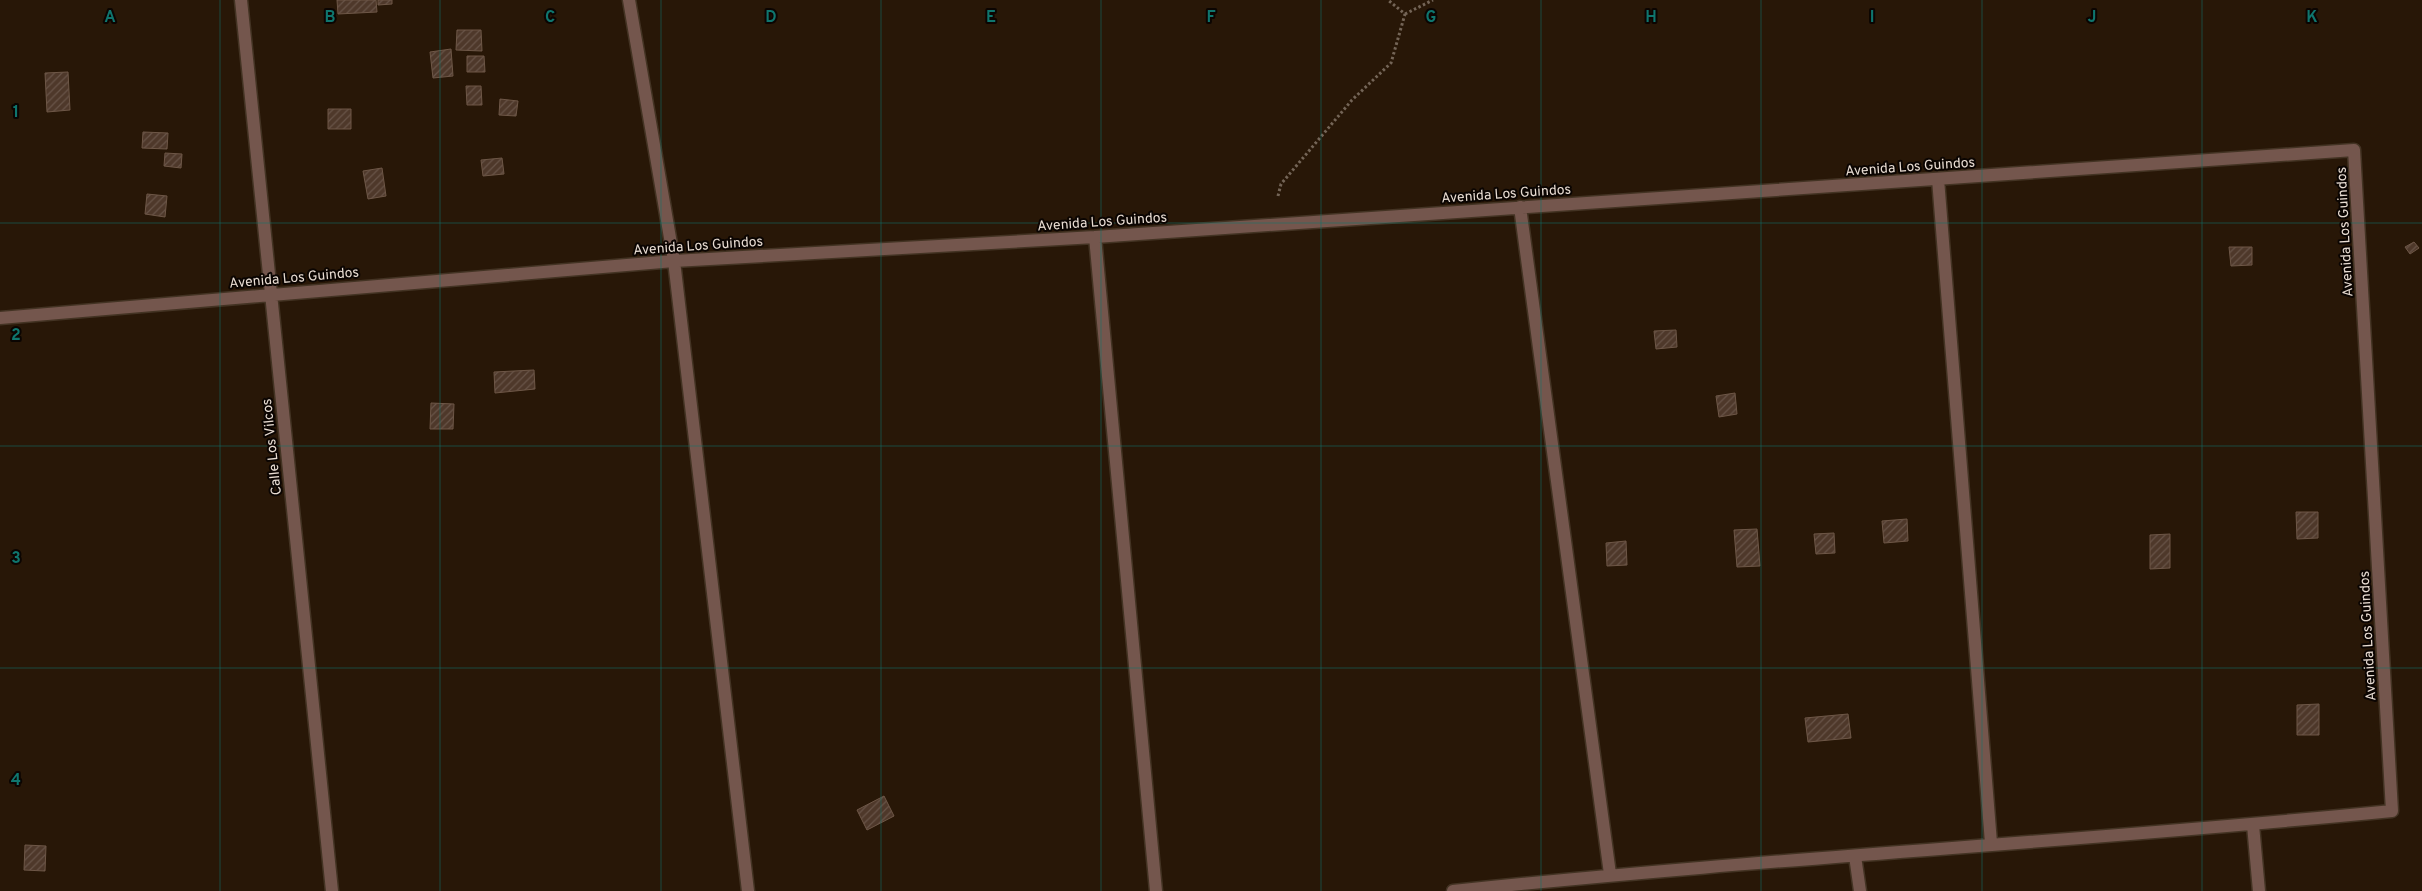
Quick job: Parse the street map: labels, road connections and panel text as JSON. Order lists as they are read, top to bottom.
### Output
{
  "streets": {
    "street": ["Avenida Los Guindos", "Calle Los Vilcos"]
  },
  "crossings": [
    ["Avenida Los Guindos", "Calle Los Vilcos"]
  ],
  "grid": {
    "columns": [
      "A",
      "B",
      "C",
      "D",
      "E",
      "F",
      "G",
      "H",
      "I",
      "J",
      "K"
    ],
    "rows": [
      "1",
      "2",
      "3",
      "4"
    ]
  }
}
